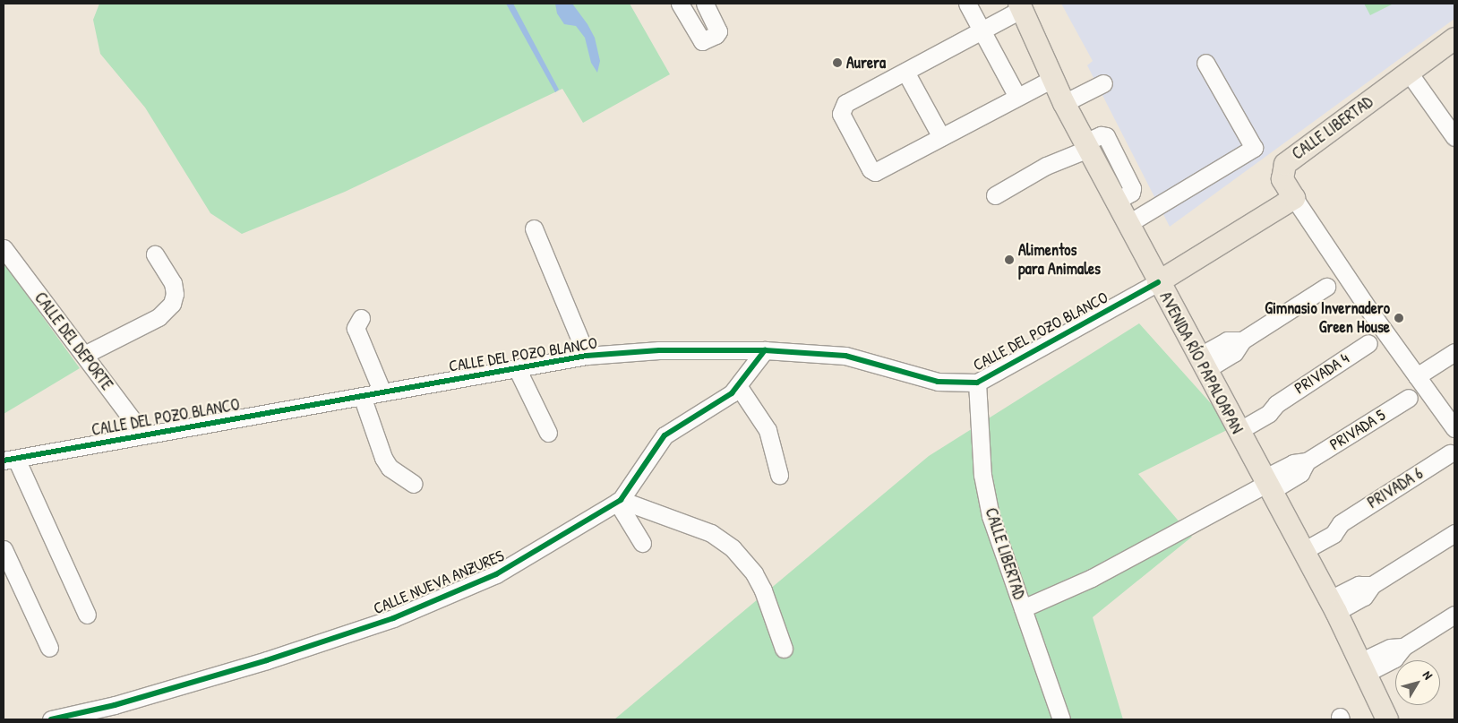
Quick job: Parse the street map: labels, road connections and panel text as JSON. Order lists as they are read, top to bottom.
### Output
{
  "streets": {
    "main road": ["CALLE LIBERTAD", "AVENIDA RÍO PAPALOAPAN"],
    "street": [
      "CALLE DEL POZO BLANCO",
      "CALLE DEL DEPORTE",
      "PRIVADA 4",
      "PRIVADA 5",
      "PRIVADA 6",
      "CALLE NUEVA ANZURES"
    ]
  },
  "crossings": [
    ["CALLE LIBERTAD", "CALLE DEL POZO BLANCO"],
    ["CALLE LIBERTAD", "PRIVADA 5"],
    ["CALLE DEL POZO BLANCO", "CALLE DEL DEPORTE"],
    ["CALLE DEL POZO BLANCO", "AVENIDA RÍO PAPALOAPAN"],
    ["CALLE DEL POZO BLANCO", "CALLE NUEVA ANZURES"],
    ["AVENIDA RÍO PAPALOAPAN", "PRIVADA 4"],
    ["AVENIDA RÍO PAPALOAPAN", "PRIVADA 5"],
    ["AVENIDA RÍO PAPALOAPAN", "PRIVADA 6"]
  ],
  "places": ["Aurera", "Alimentos para Animales", "Gimnasio Invernadero Green House"],
  "north": "top right"
}
